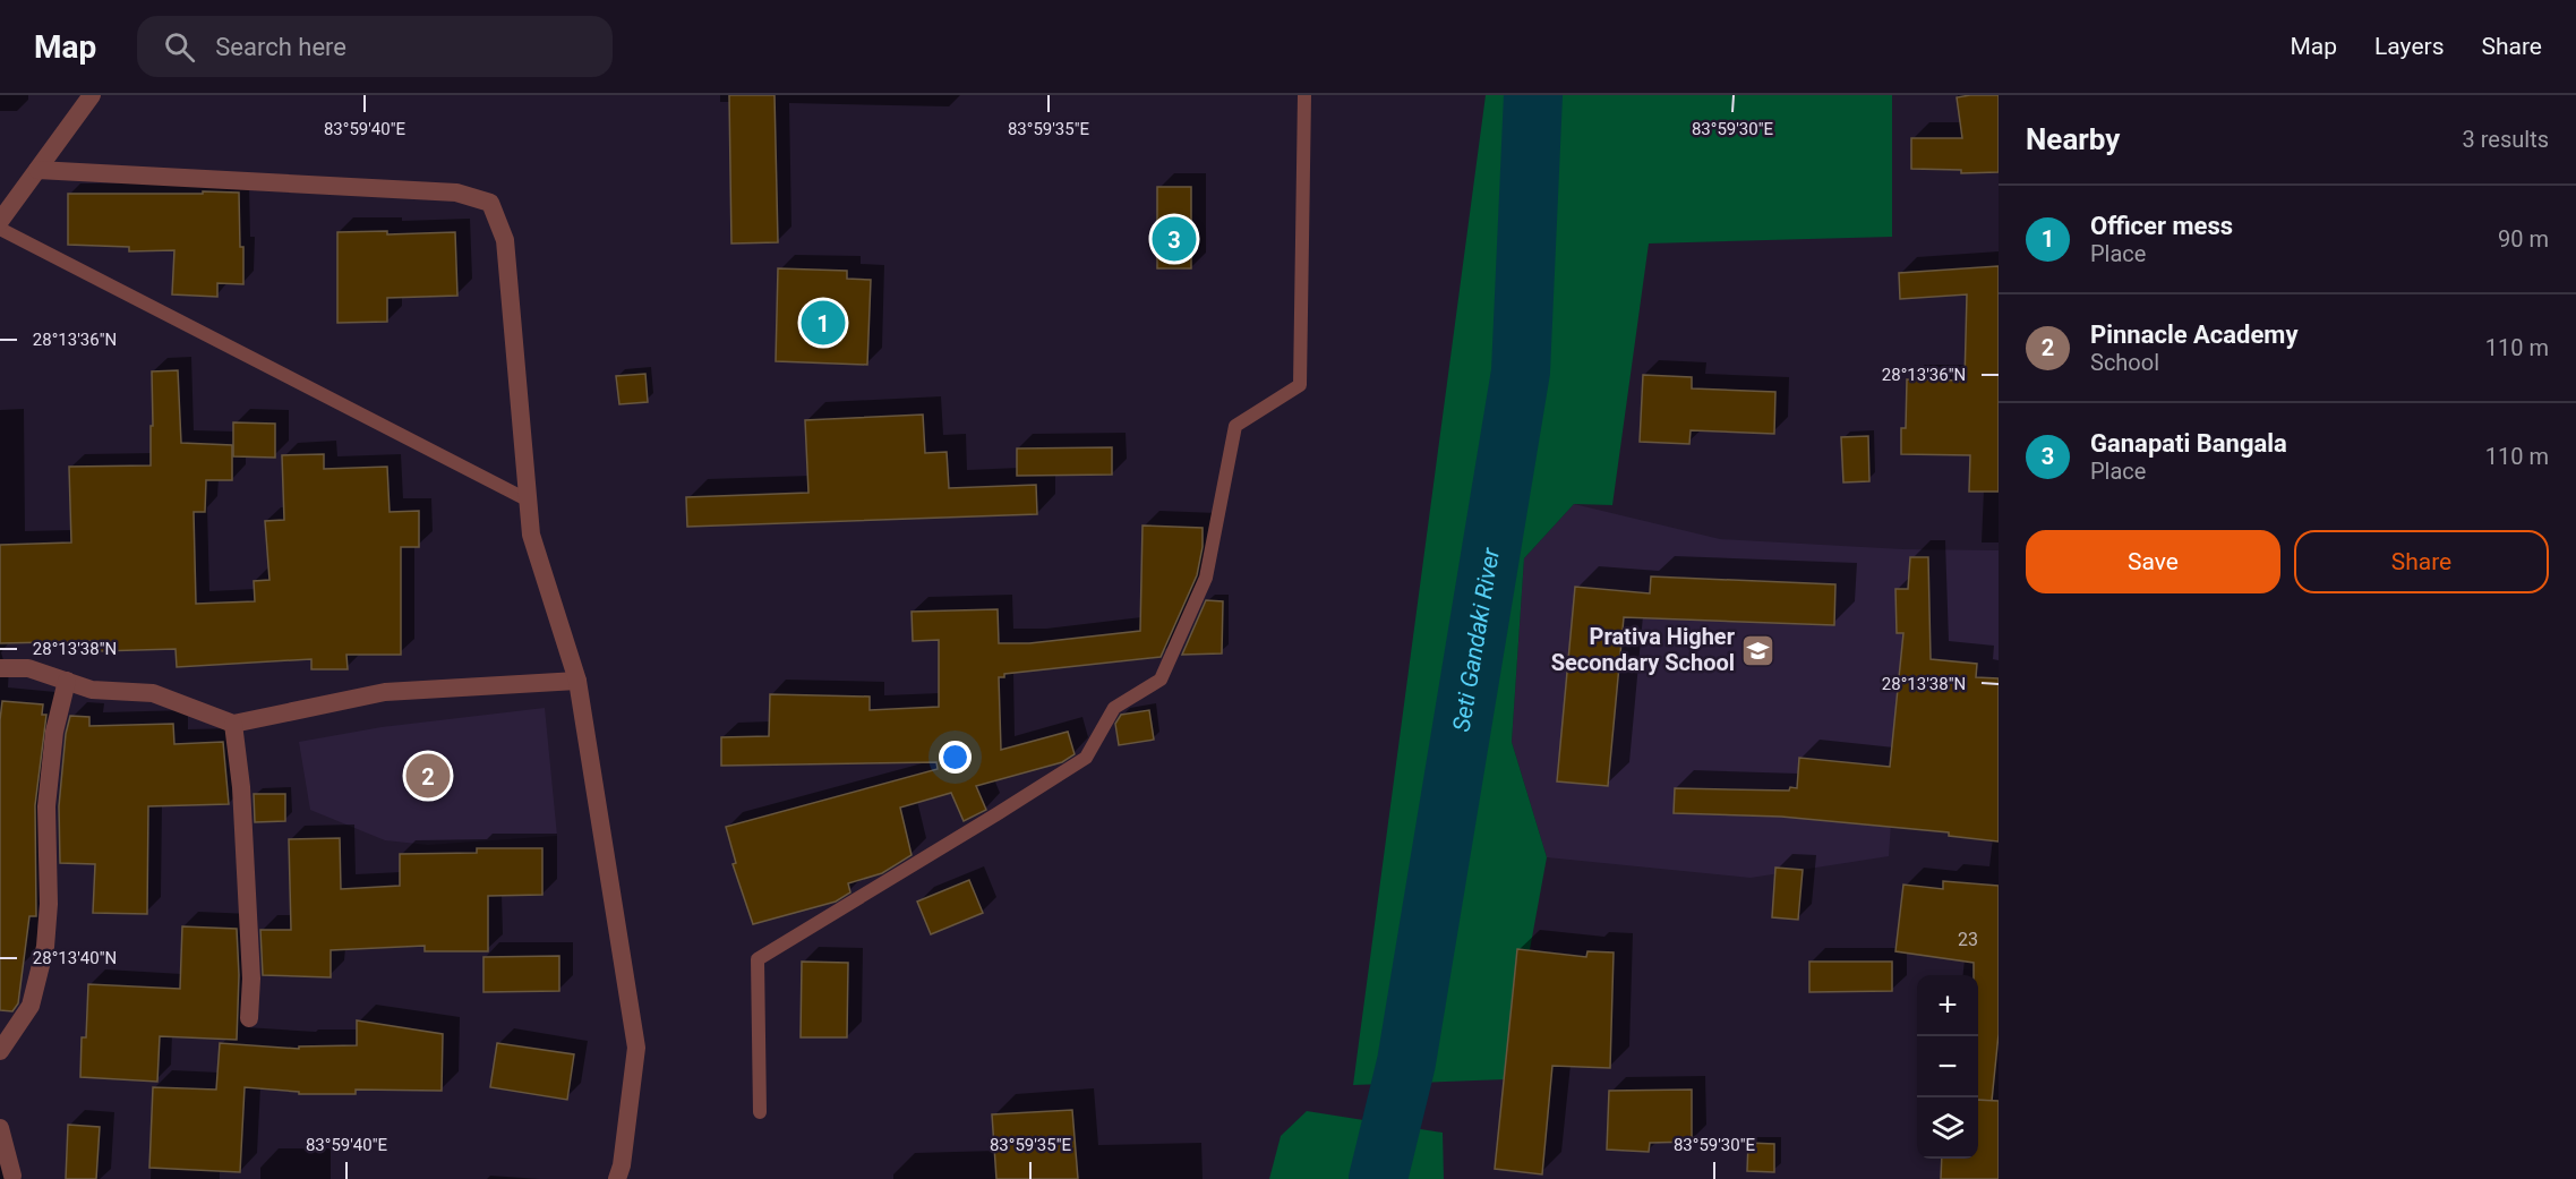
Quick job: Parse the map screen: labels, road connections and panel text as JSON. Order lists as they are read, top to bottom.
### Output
{
  "water": ["Seti Gandaki River"],
  "places": {
    "school or university": ["Prativa Higher Secondary School"]
  },
  "house_numbers": ["23"],
  "page": {
    "header": "Map",
    "search": "Search here",
    "nav": ["Map", "Layers", "Share"],
    "heading": ["Nearby", "3 results"],
    "list": [
      {
        "mark": "1",
        "name": "Officer mess",
        "note": "Place",
        "value": "90 m"
      },
      {
        "mark": "2",
        "name": "Pinnacle Academy",
        "note": "School",
        "value": "110 m"
      },
      {
        "mark": "3",
        "name": "Ganapati Bangala",
        "note": "Place",
        "value": "110 m"
      }
    ],
    "pins": ["3", "1", "2"],
    "buttons": ["Save", "Share"],
    "map_buttons": ["+", "−"]
  },
  "coordinates": [
    "83°59'40\"E",
    "83°59'35\"E",
    "83°59'30\"E",
    "28°13'36\"N",
    "28°13'38\"N",
    "28°13'40\"N"
  ]
}
